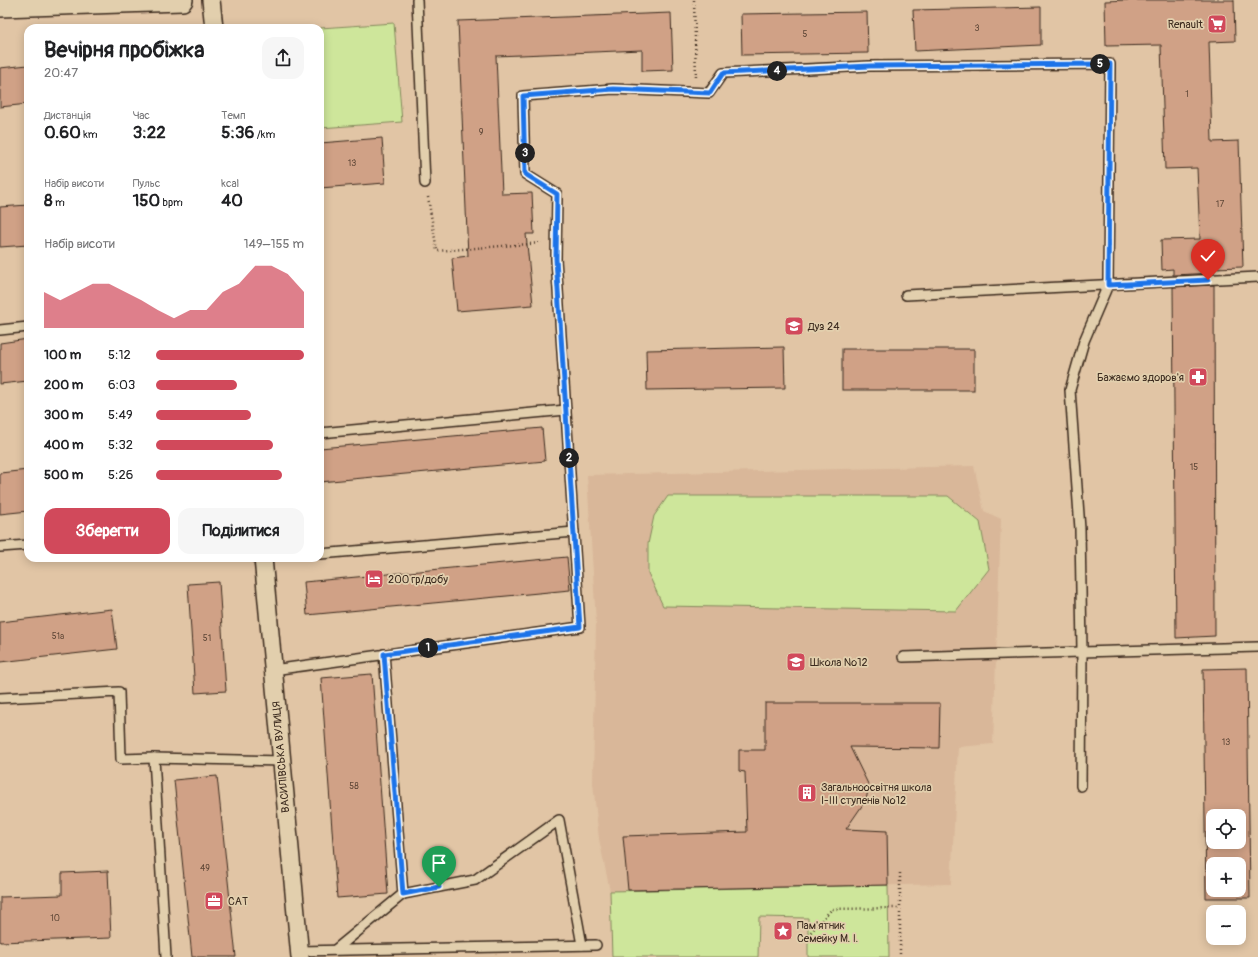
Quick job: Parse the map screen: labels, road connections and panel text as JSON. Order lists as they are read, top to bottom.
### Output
{
  "streets": {
    "street": ["ВАСИЛІВСЬКА ВУЛИЦЯ"]
  },
  "places": {
    "supermarket": ["Renault"],
    "school or university": ["Дуз 24", "Школа №12"],
    "pharmacy": ["Бажаємо здоров'я"],
    "hotel": ["200 гр/добу"],
    "building": ["Загальноосвітня школа І-ІІІ ступенів №12"],
    "office": ["САТ"],
    "place": ["Пам'ятник Семейку М. І."]
  },
  "house_numbers": [
    "3",
    "5",
    "1",
    "9",
    "13",
    "17",
    "15",
    "51а",
    "51",
    "13",
    "58",
    "49",
    "10"
  ],
  "page": {
    "heading": ["Вечірня пробіжка", "20:47"],
    "pins": [
      "5",
      "4",
      "3",
      "2",
      "1"
    ],
    "stats": [
      ["Дистанція", "0.60 km"],
      ["Час", "3:22"],
      ["Темп", "5:36 /km"],
      ["Набір висоти", "8 m"],
      ["Пульс", "150 bpm"],
      ["kcal", "40"]
    ],
    "chart": ["Набір висоти", "149–155 m"],
    "list": [
      {
        "name": "100 m",
        "note": "5:12"
      },
      {
        "name": "200 m",
        "note": "6:03"
      },
      {
        "name": "300 m",
        "note": "5:49"
      },
      {
        "name": "400 m",
        "note": "5:32"
      },
      {
        "name": "500 m",
        "note": "5:26"
      }
    ],
    "buttons": ["Зберегти", "Поділитися"],
    "map_buttons": ["+", "−"]
  }
}
